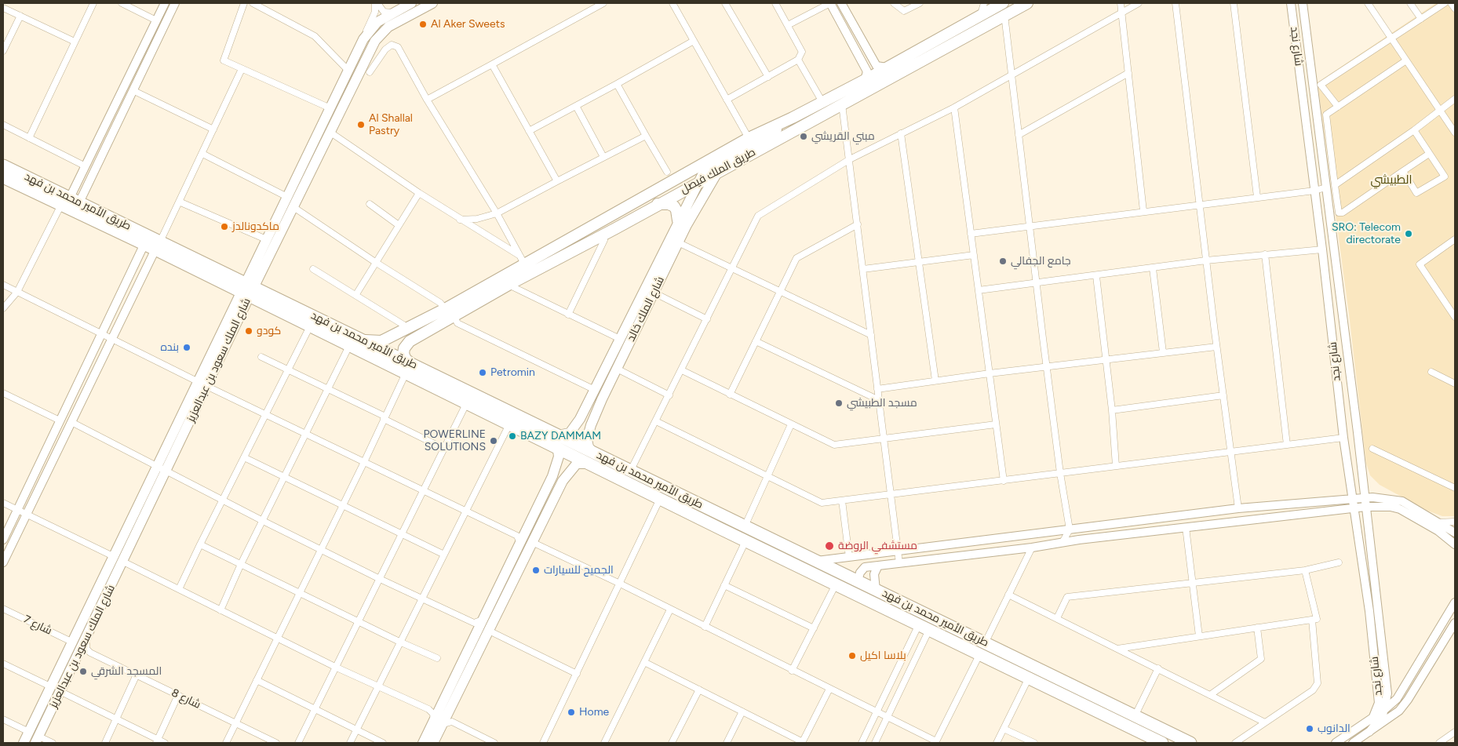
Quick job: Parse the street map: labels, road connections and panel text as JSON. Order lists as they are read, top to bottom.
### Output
{
  "streets": {
    "highway": ["طريق الملك فيصل", "طريق الأمير محمد بن فهد"],
    "main road": ["شارع الملك خالد", "شارع الملك سعود بن عبدالعزيز"],
    "street": ["شارع نجد", "شارع 7", "شارع 8"]
  },
  "crossings": [
    ["طريق الملك فيصل", "طريق الأمير محمد بن فهد"],
    ["طريق الملك فيصل", "شارع الملك خالد"],
    ["طريق الأمير محمد بن فهد", "شارع الملك خالد"],
    ["طريق الأمير محمد بن فهد", "شارع الملك سعود بن عبدالعزيز"],
    ["شارع الملك سعود بن عبدالعزيز", "شارع 7"],
    ["شارع الملك سعود بن عبدالعزيز", "شارع 8"]
  ],
  "districts": ["الطبيشي"],
  "places": [
    "Al Aker Sweets",
    "Al Shallal Pastry",
    "مبني القريشي",
    "ماكدونالدز",
    "SRO: Telecom directorate",
    "جامع الجفالي",
    "كودو",
    "بنده",
    "Petromin",
    "مسجد الطبيشي",
    "BAZY DAMMAM",
    "POWERLINE SOLUTIONS",
    "مستشفي الروضة",
    "الجميح للسيارات",
    "بلاسا اكيل",
    "المسجد الشرقي",
    "Home",
    "الدانوب"
  ]
}
